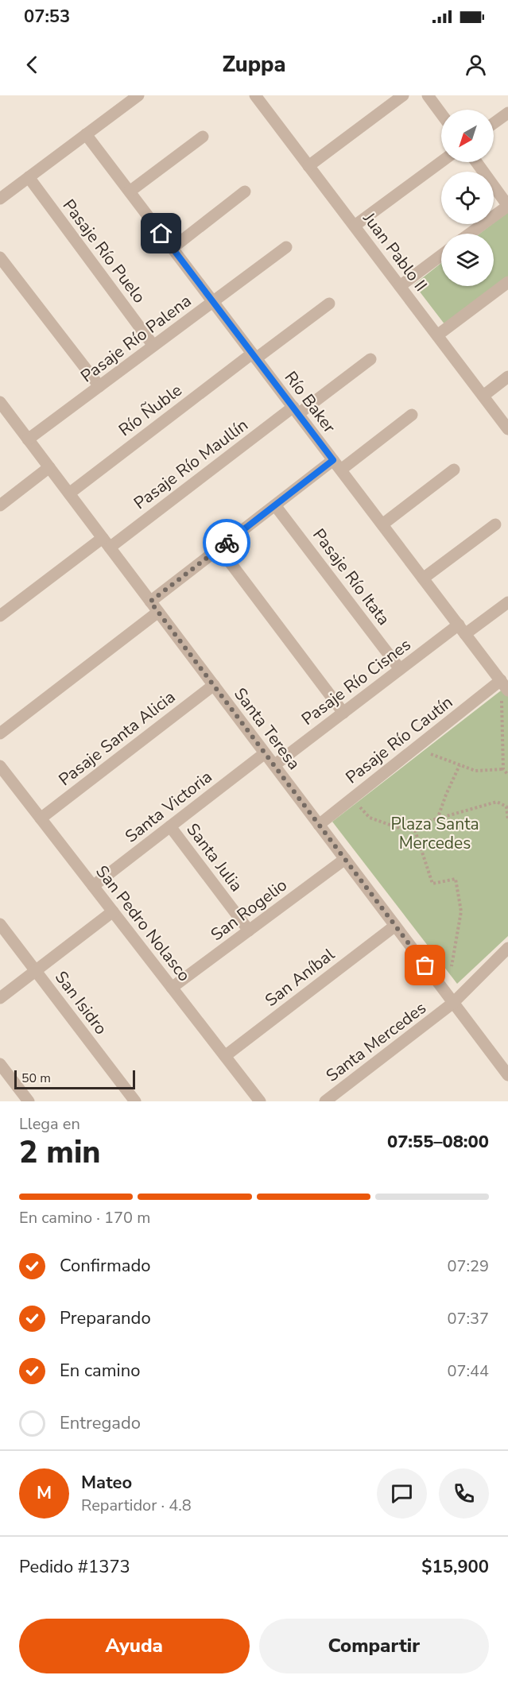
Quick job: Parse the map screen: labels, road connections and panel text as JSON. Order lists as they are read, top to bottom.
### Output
{
  "streets": {
    "street": [
      "Pasaje Río Puelo",
      "Juan Pablo II",
      "Pasaje Río Palena",
      "Río Baker",
      "Río Ñuble",
      "Pasaje Río Maullín",
      "Pasaje Río Itata",
      "Pasaje Río Cisnes",
      "Santa Teresa",
      "Pasaje Santa Alicia",
      "Pasaje Río Cautín",
      "Santa Victoria",
      "Santa Julia",
      "San Rogelio",
      "San Pedro Nolasco",
      "San Aníbal",
      "San Isidro",
      "Santa Mercedes"
    ]
  },
  "crossings": [
    ["Pasaje Río Puelo", "Pasaje Río Palena"],
    ["Pasaje Río Palena", "Río Baker"],
    ["Pasaje Río Palena", "Santa Teresa"],
    ["Río Baker", "Río Ñuble"],
    ["Río Baker", "Pasaje Río Maullín"],
    ["Río Baker", "Pasaje Río Cisnes"],
    ["Río Baker", "Pasaje Río Cautín"],
    ["Río Ñuble", "Santa Teresa"],
    ["Pasaje Río Maullín", "Santa Teresa"],
    ["Pasaje Río Itata", "Pasaje Río Cisnes"],
    ["Pasaje Río Cisnes", "Santa Teresa"],
    ["Santa Teresa", "Pasaje Santa Alicia"],
    ["Santa Teresa", "Pasaje Río Cautín"],
    ["Santa Teresa", "Santa Victoria"],
    ["Santa Teresa", "San Rogelio"],
    ["Santa Teresa", "San Aníbal"],
    ["Santa Teresa", "Santa Mercedes"],
    ["Pasaje Santa Alicia", "San Pedro Nolasco"],
    ["Santa Victoria", "Santa Julia"],
    ["Santa Victoria", "San Pedro Nolasco"],
    ["Santa Julia", "San Rogelio"],
    ["San Rogelio", "San Pedro Nolasco"],
    ["San Pedro Nolasco", "San Aníbal"]
  ],
  "parks": ["Plaza Santa Mercedes"],
  "scale_bar": "50 m",
  "north": "bottom left",
  "page": {
    "status": "07:53",
    "header": "Zuppa",
    "scale": "50 m",
    "heading": ["2 min", "Llega en", "07:55–08:00"],
    "panel": [
      "Mateo",
      "Repartidor · 4.8",
      "Pedido #1373",
      "$15,900"
    ],
    "bar": "En camino · 170 m",
    "list": [
      ["Confirmado", "07:29"],
      ["Preparando", "07:37"],
      ["En camino", "07:44"],
      "Entregado"
    ],
    "round": "M",
    "buttons": ["Ayuda", "Compartir"]
  }
}
